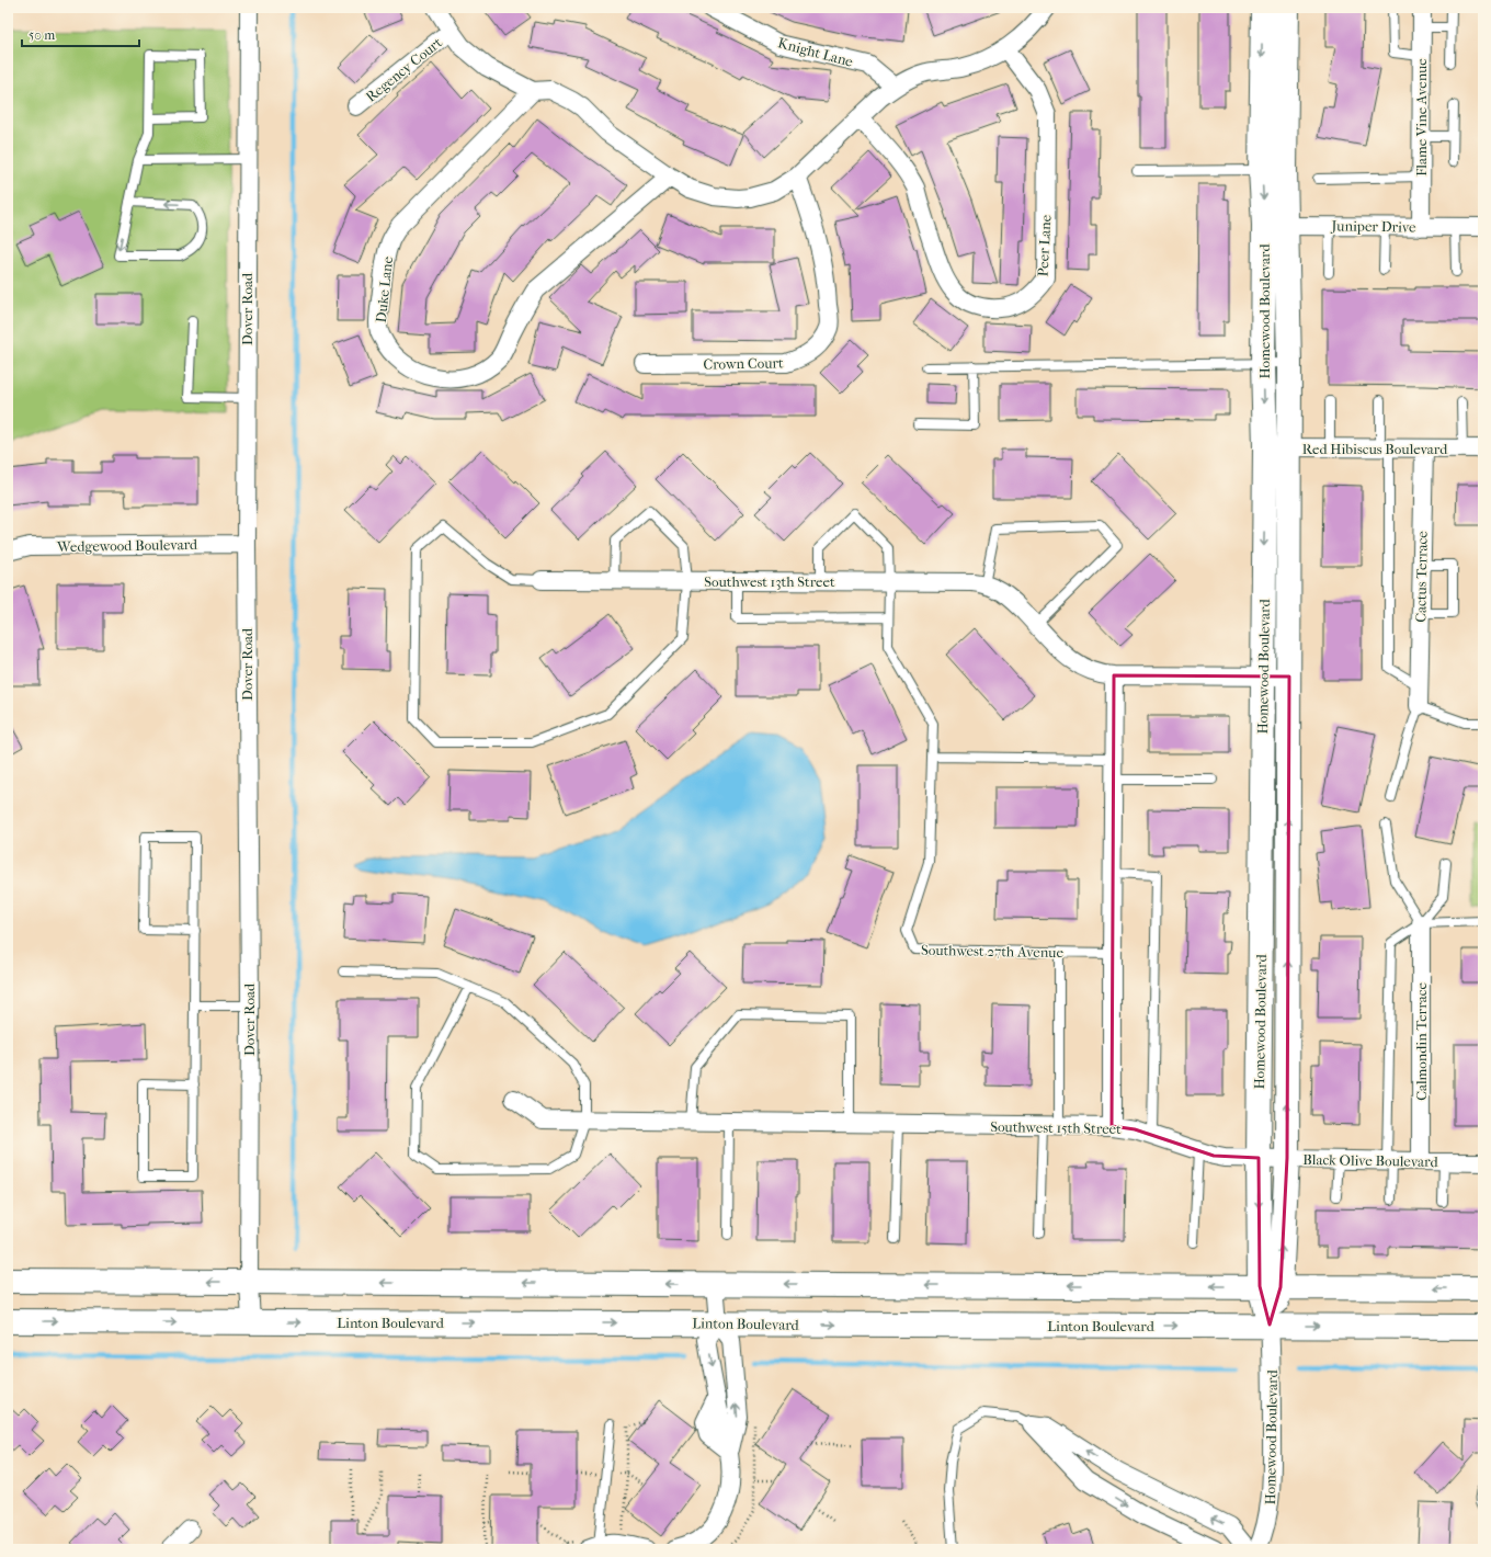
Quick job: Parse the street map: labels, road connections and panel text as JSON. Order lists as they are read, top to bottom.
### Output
{
  "streets": {
    "main road": ["Homewood Boulevard", "Linton Boulevard"],
    "street": [
      "Knight Lane",
      "Regency Court",
      "Flame Vine Avenue",
      "Juniper Drive",
      "Peer Lane",
      "Duke Lane",
      "Dover Road",
      "Crown Court",
      "Red Hibiscus Boulevard",
      "Wedgewood Boulevard",
      "Cactus Terrace",
      "Southwest 13th Street",
      "Calmondin Terrace",
      "Southwest 15th Street",
      "Black Olive Boulevard"
    ],
    "lane": ["Southwest 27th Avenue"]
  },
  "crossings": [
    ["Flame Vine Avenue", "Juniper Drive"],
    ["Juniper Drive", "Homewood Boulevard"],
    ["Dover Road", "Wedgewood Boulevard"],
    ["Dover Road", "Linton Boulevard"],
    ["Homewood Boulevard", "Red Hibiscus Boulevard"],
    ["Homewood Boulevard", "Southwest 15th Street"],
    ["Homewood Boulevard", "Black Olive Boulevard"],
    ["Homewood Boulevard", "Linton Boulevard"],
    ["Red Hibiscus Boulevard", "Cactus Terrace"],
    ["Southwest 13th Street", "Southwest 27th Avenue"],
    ["Calmondin Terrace", "Black Olive Boulevard"],
    ["Southwest 15th Street", "Black Olive Boulevard"]
  ],
  "scale_bar": "50 m"
}
